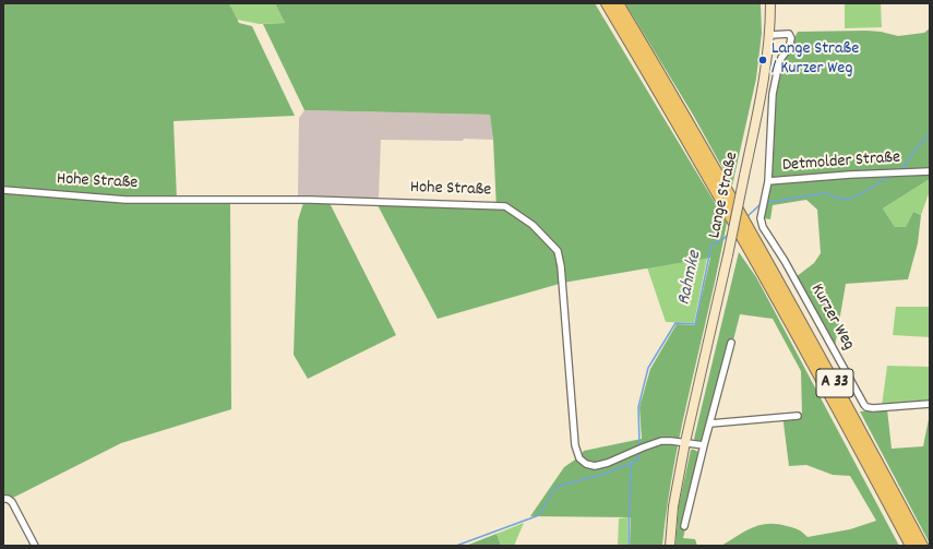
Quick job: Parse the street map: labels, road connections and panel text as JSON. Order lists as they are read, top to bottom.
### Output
{
  "streets": {
    "highway": ["A 33"],
    "street": [
      "Detmolder Straße",
      "Hohe Straße",
      "Lange Straße",
      "Kurzer Weg"
    ]
  },
  "crossings": [
    ["Detmolder Straße", "Lange Straße"],
    ["Detmolder Straße", "Kurzer Weg"],
    ["Hohe Straße", "Lange Straße"]
  ],
  "water": ["Rahmke"],
  "places": ["Lange Straße / Kurzer Weg"]
}
